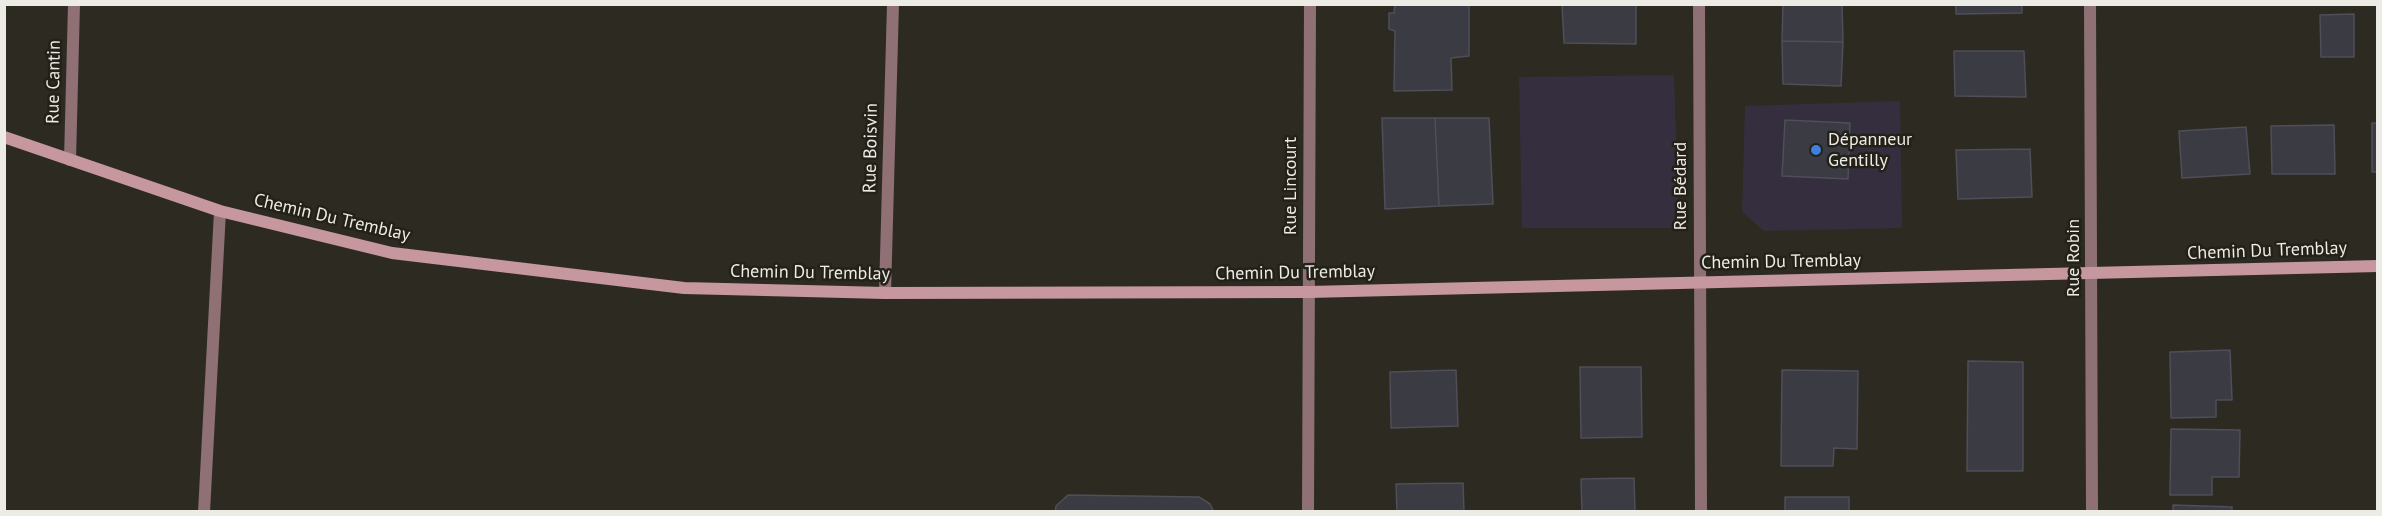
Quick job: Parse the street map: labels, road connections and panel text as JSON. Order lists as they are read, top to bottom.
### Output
{
  "streets": {
    "street": [
      "Rue Cantin",
      "Rue Boisvin",
      "Rue Lincourt",
      "Rue Bédard",
      "Chemin Du Tremblay",
      "Rue Robin"
    ]
  },
  "crossings": [
    ["Rue Cantin", "Chemin Du Tremblay"],
    ["Rue Boisvin", "Chemin Du Tremblay"],
    ["Rue Lincourt", "Chemin Du Tremblay"],
    ["Rue Bédard", "Chemin Du Tremblay"],
    ["Chemin Du Tremblay", "Rue Robin"]
  ],
  "places": ["Dépanneur Gentilly"]
}
